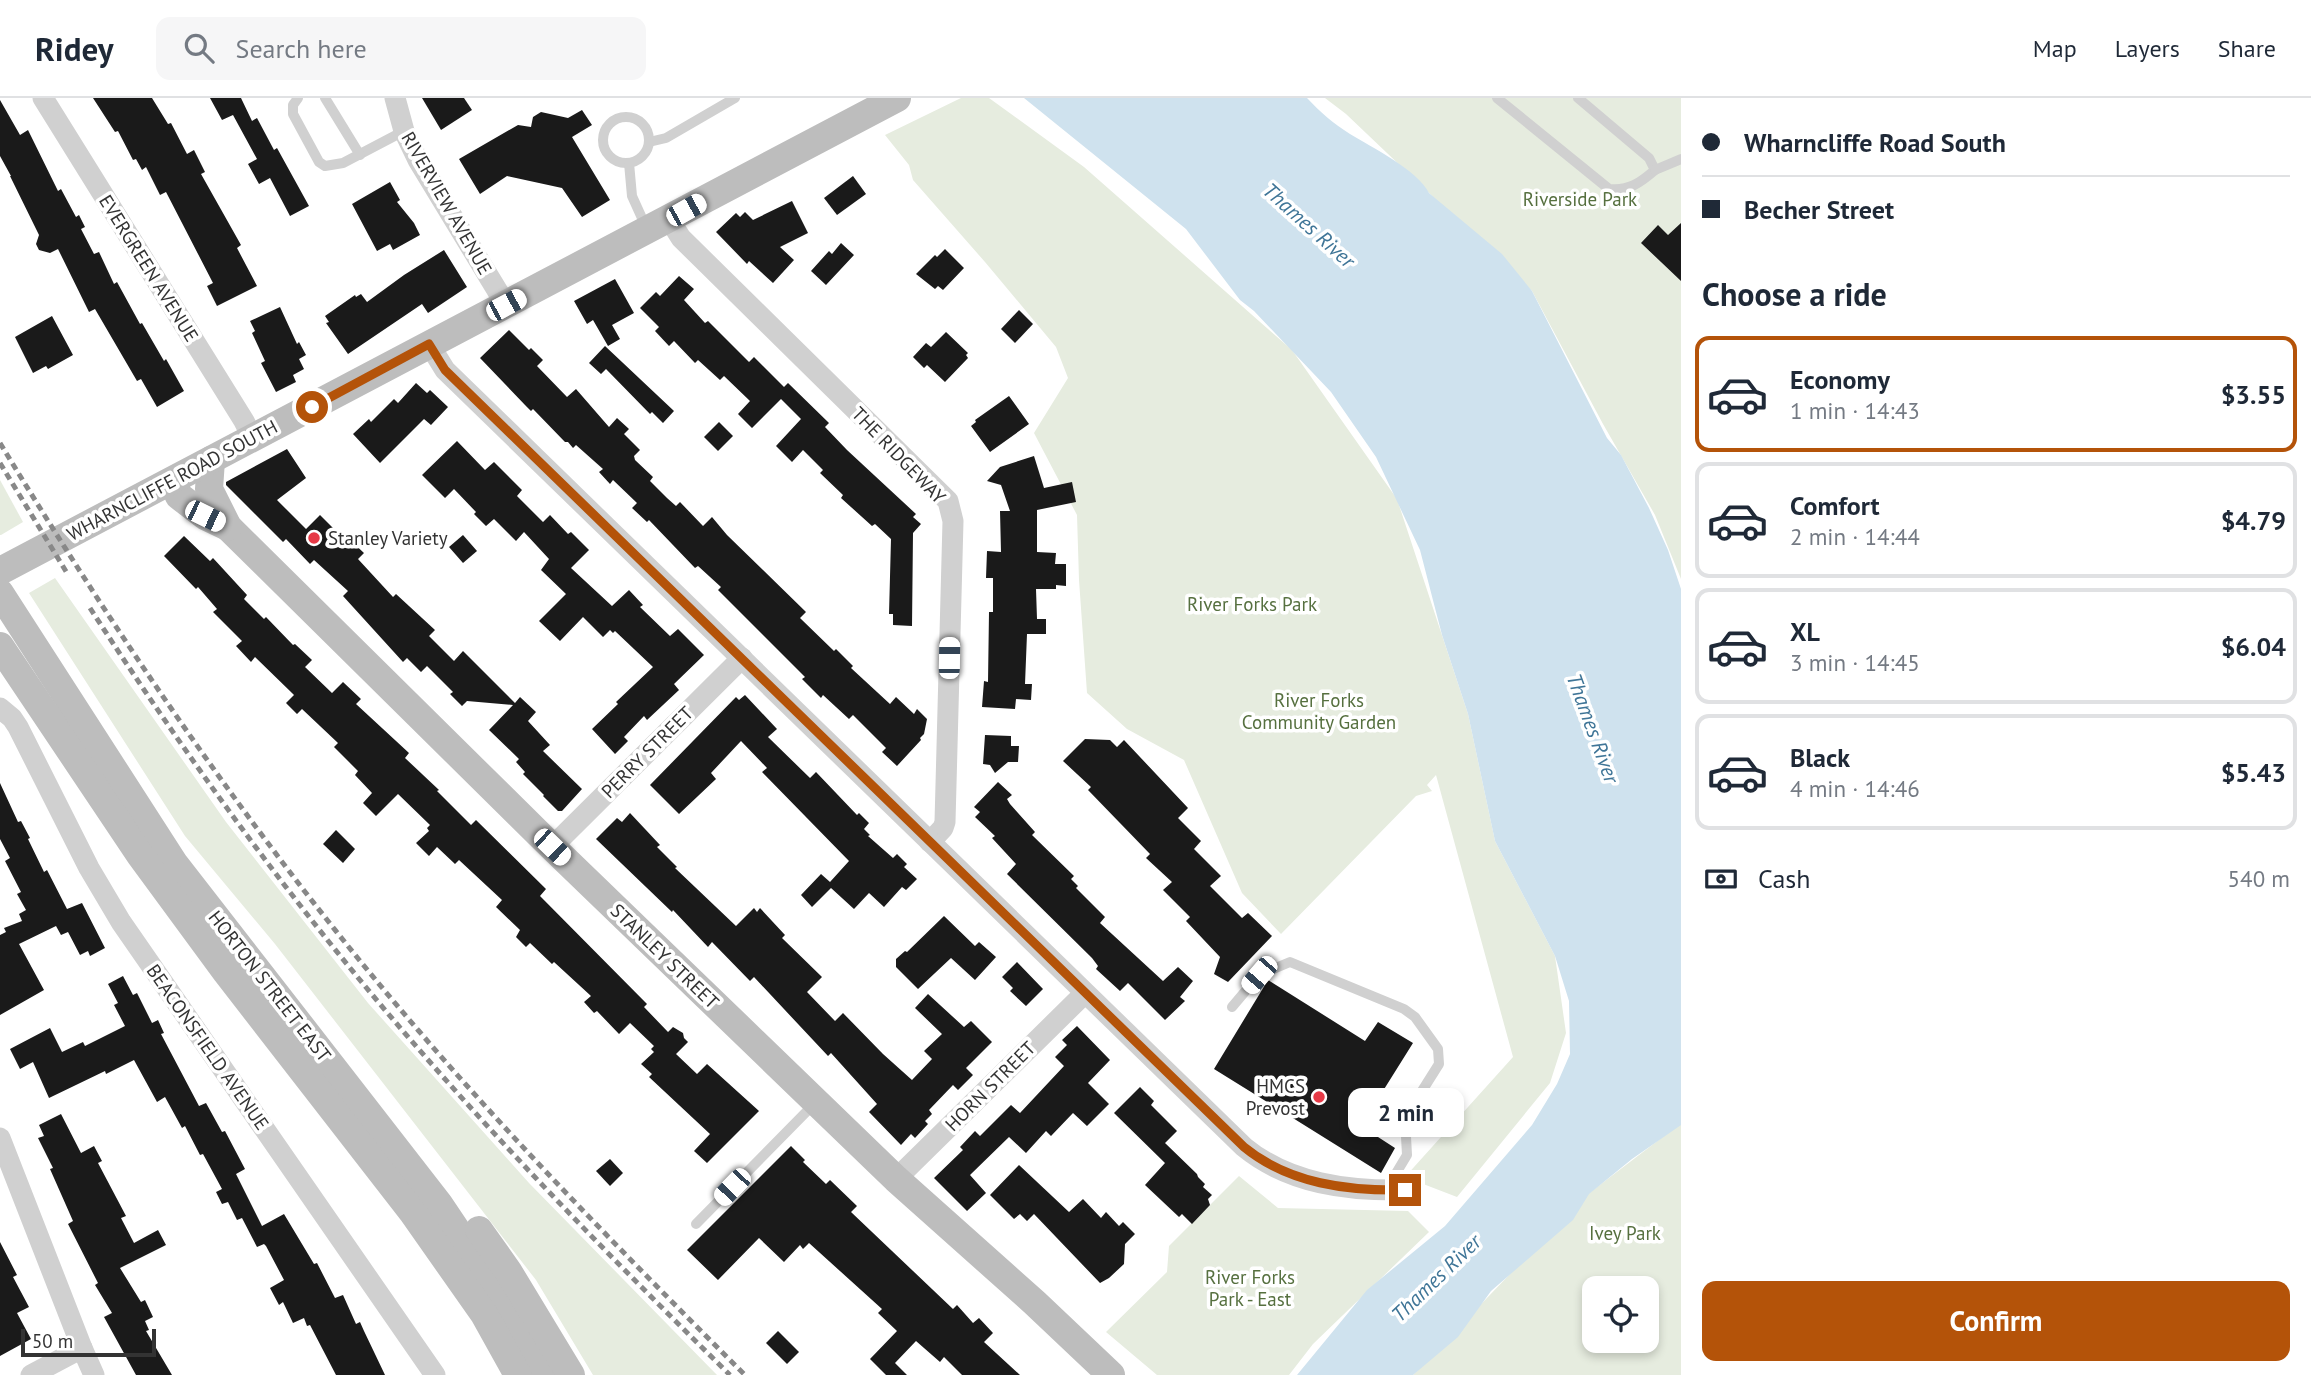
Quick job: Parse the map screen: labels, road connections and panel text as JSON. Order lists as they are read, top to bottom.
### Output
{
  "streets": {
    "main road": ["WHARNCLIFFE ROAD SOUTH", "STANLEY STREET", "HORTON STREET EAST"],
    "street": [
      "RIVERVIEW AVENUE",
      "EVERGREEN AVENUE",
      "THE RIDGEWAY",
      "PERRY STREET",
      "BEACONSFIELD AVENUE",
      "HORN STREET"
    ]
  },
  "crossings": [
    ["RIVERVIEW AVENUE", "WHARNCLIFFE ROAD SOUTH"],
    ["EVERGREEN AVENUE", "WHARNCLIFFE ROAD SOUTH"],
    ["THE RIDGEWAY", "WHARNCLIFFE ROAD SOUTH"],
    ["WHARNCLIFFE ROAD SOUTH", "STANLEY STREET"],
    ["PERRY STREET", "STANLEY STREET"],
    ["STANLEY STREET", "HORN STREET"]
  ],
  "water": ["Thames River"],
  "parks": [
    "Riverside Park",
    "River Forks Park",
    "River Forks Community Garden",
    "Ivey Park",
    "River Forks Park - East"
  ],
  "places": ["Stanley Variety", "HMCS Prevost"],
  "scale_bar": "50 m",
  "page": {
    "header": "Ridey",
    "search": "Search here",
    "nav": ["Map", "Layers", "Share"],
    "banner": ["Wharncliffe Road South", "Becher Street"],
    "heading": "Choose a ride",
    "list": [
      {
        "name": "Economy",
        "note": "1 min · 14:43",
        "value": "$3.55"
      },
      {
        "name": "Comfort",
        "note": "2 min · 14:44",
        "value": "$4.79"
      },
      {
        "name": "XL",
        "note": "3 min · 14:45",
        "value": "$6.04"
      },
      {
        "name": "Black",
        "note": "4 min · 14:46",
        "value": "$5.43"
      }
    ],
    "pay": ["Cash", "540 m"],
    "bubble": "2 min",
    "buttons": "Confirm",
    "scale": "50 m"
  }
}
